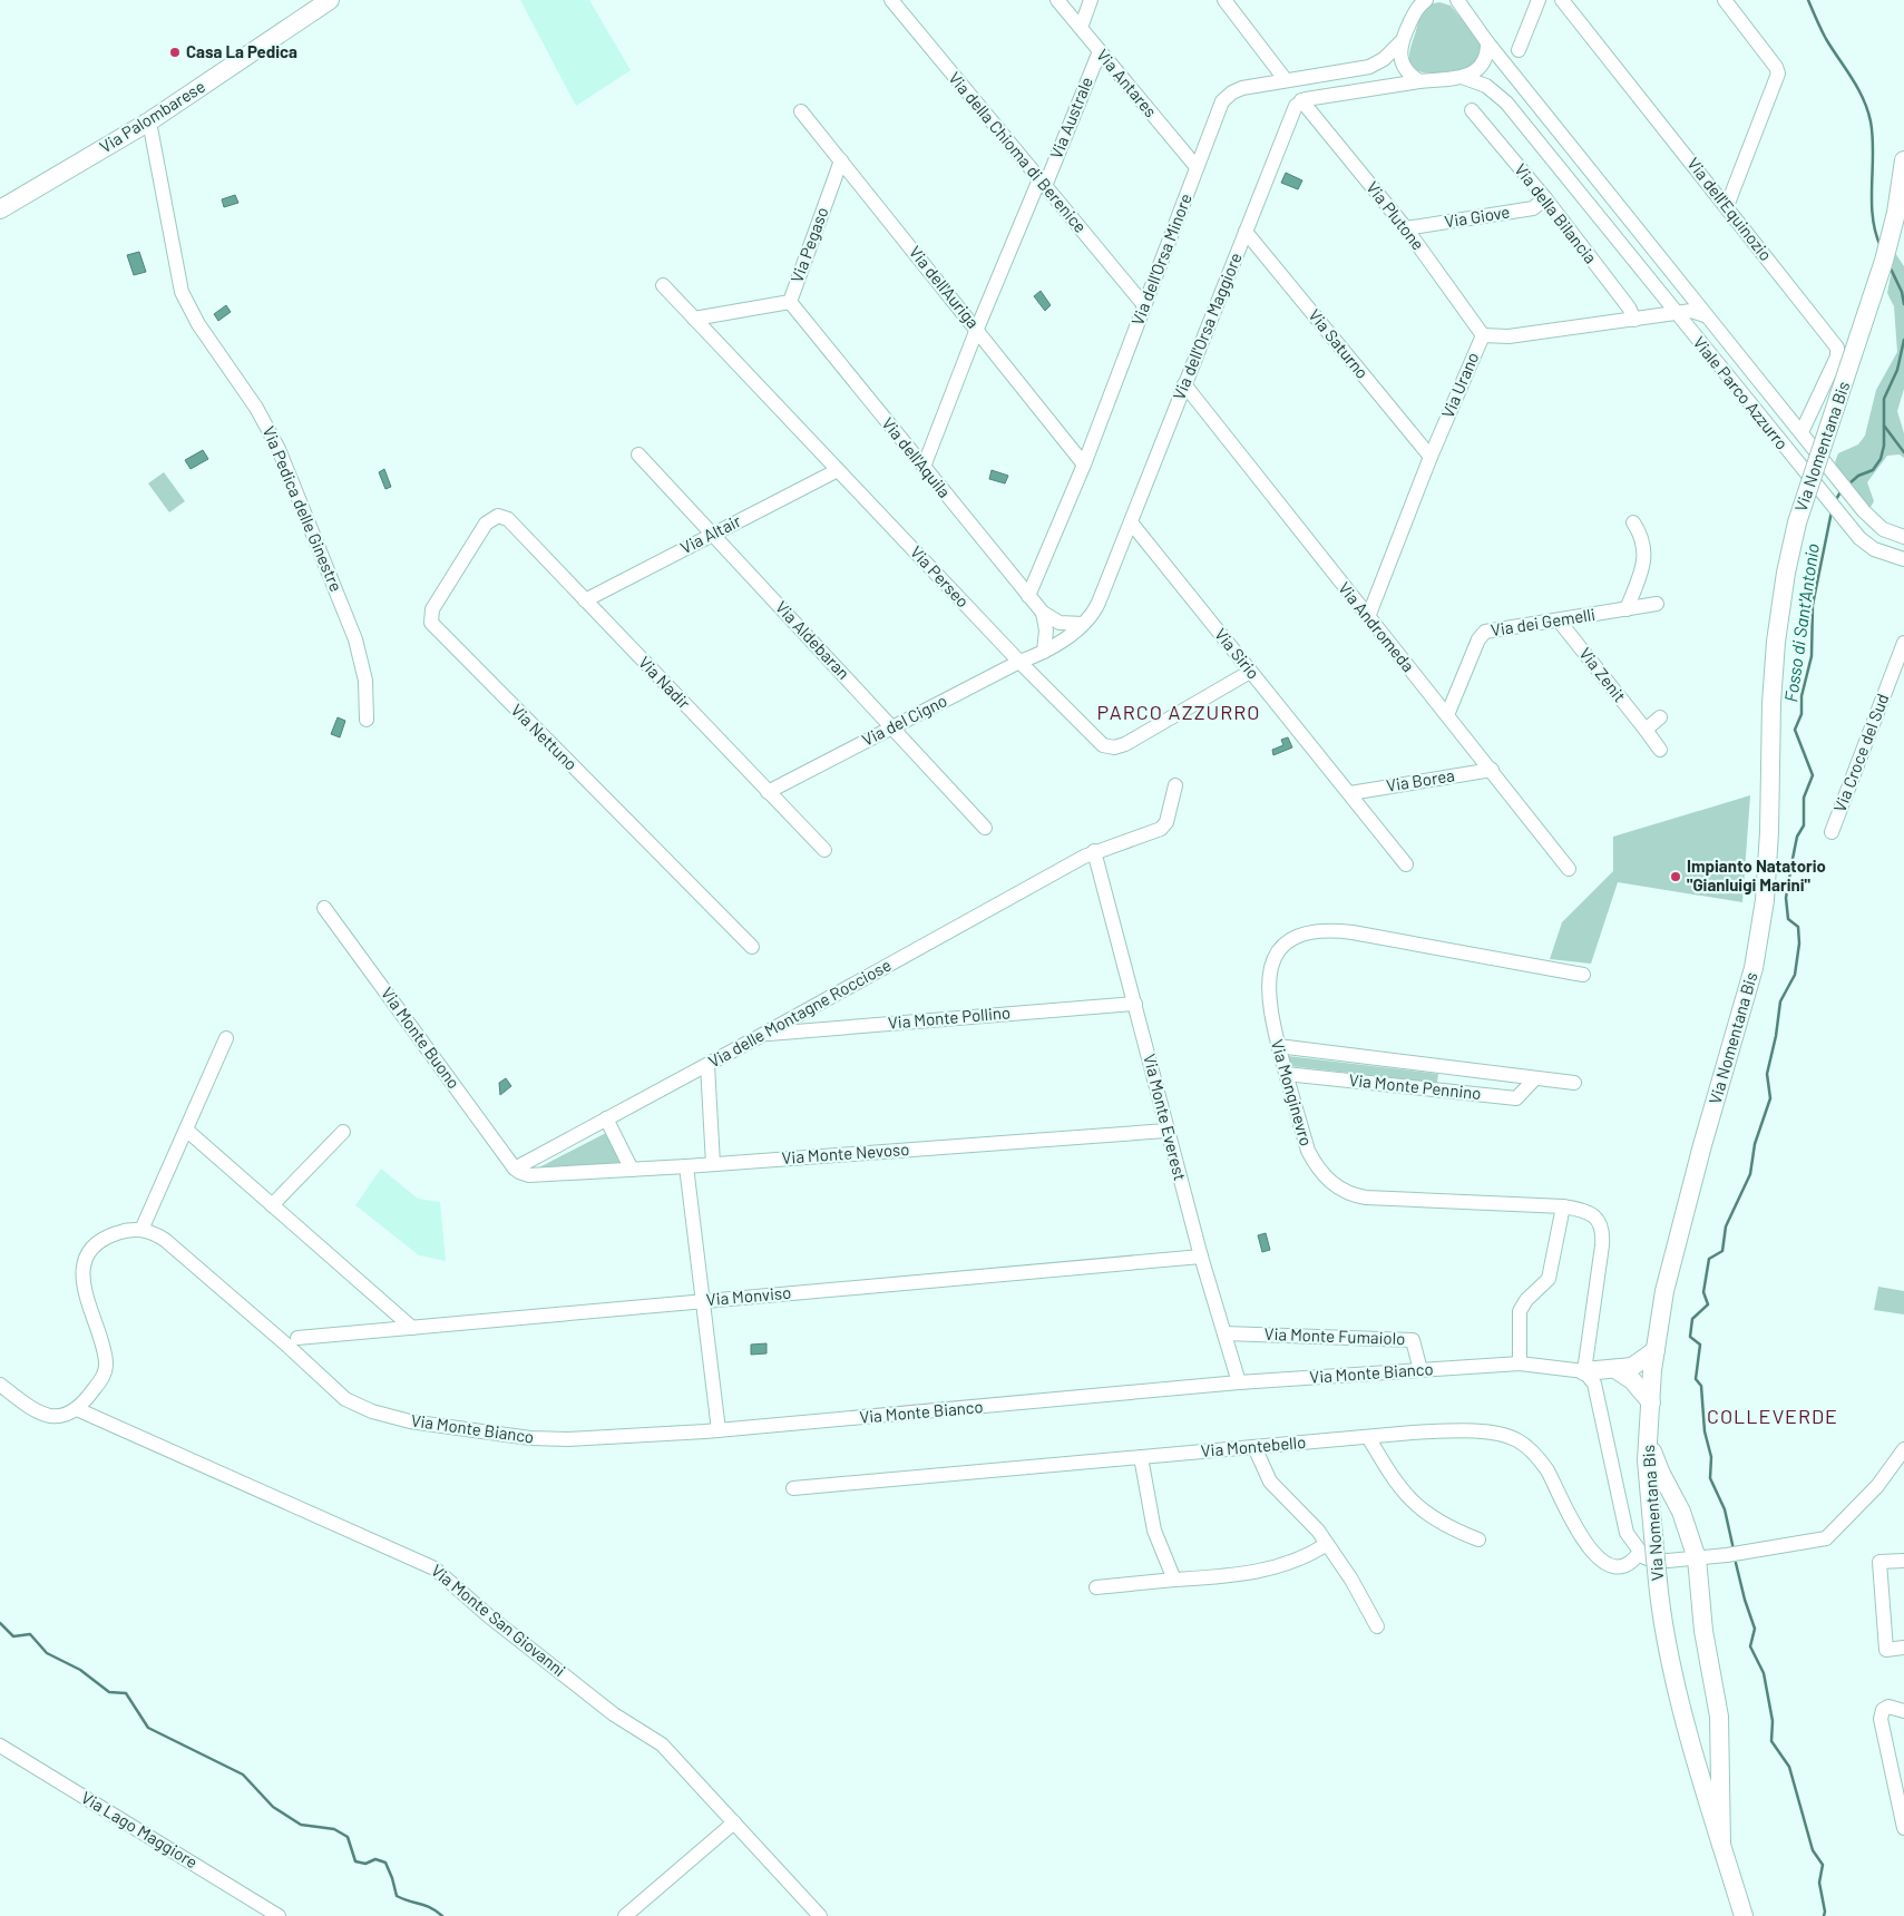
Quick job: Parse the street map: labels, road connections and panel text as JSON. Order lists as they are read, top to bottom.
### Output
{
  "streets": {
    "main road": ["Via Palombarese", "Via Nomentana Bis"],
    "street": [
      "Via Antares",
      "Via Australe",
      "Via della Chioma di Berenice",
      "Via dell'Equinozio",
      "Via della Bilancia",
      "Via Plutone",
      "Via Giove",
      "Via Pegaso",
      "Via dell'Orsa Minore",
      "Via dell'Auriga",
      "Via dell'Orsa Maggiore",
      "Via Saturno",
      "Via Urano",
      "Viale Parco Azzurro",
      "Via dell'Aquila",
      "Via Pedica delle Ginestre",
      "Via Altair",
      "Via Perseo",
      "Via dei Gemelli",
      "Via Andromeda",
      "Via Aldebaran",
      "Via Sirio",
      "Via Zenit",
      "Via Nadir",
      "Via del Cigno",
      "Via Nettuno",
      "Via Croce del Sud",
      "Via Borea",
      "Via delle Montagne Rocciose",
      "Via Monte Pollino",
      "Via Monte Buono",
      "Via Monte Pennino",
      "Via Monginevro",
      "Via Monte Everest",
      "Via Monte Nevoso",
      "Via Monviso",
      "Via Monte Fumaiolo",
      "Via Monte Bianco",
      "Via Montebello",
      "Via Monte San Giovanni",
      "Via Lago Maggiore"
    ]
  },
  "crossings": [
    ["Via Antares", "Via Australe"],
    ["Via Antares", "Via dell'Orsa Minore"],
    ["Via Palombarese", "Via Pedica delle Ginestre"],
    ["Via Australe", "Via della Chioma di Berenice"],
    ["Via Australe", "Via dell'Auriga"],
    ["Via Australe", "Via dell'Aquila"],
    ["Via della Chioma di Berenice", "Via dell'Orsa Minore"],
    ["Via dell'Equinozio", "Viale Parco Azzurro"],
    ["Via della Bilancia", "Via Giove"],
    ["Via della Bilancia", "Via Urano"],
    ["Via Plutone", "Via Giove"],
    ["Via Plutone", "Via dell'Orsa Maggiore"],
    ["Via Plutone", "Via Urano"],
    ["Via Pegaso", "Via dell'Auriga"],
    ["Via Pegaso", "Via dell'Aquila"],
    ["Via Pegaso", "Via Perseo"],
    ["Via dell'Orsa Minore", "Via dell'Auriga"],
    ["Via dell'Orsa Minore", "Via dell'Aquila"],
    ["Via dell'Orsa Maggiore", "Via Saturno"],
    ["Via dell'Orsa Maggiore", "Via Andromeda"],
    ["Via dell'Orsa Maggiore", "Via Sirio"],
    ["Via dell'Orsa Maggiore", "Via del Cigno"],
    ["Via Saturno", "Via Urano"],
    ["Via Urano", "Viale Parco Azzurro"],
    ["Via Urano", "Via Andromeda"],
    ["Via Altair", "Via Perseo"],
    ["Via Altair", "Via Aldebaran"],
    ["Via Altair", "Via Nadir"],
    ["Via Perseo", "Via Sirio"],
    ["Via Perseo", "Via del Cigno"],
    ["Via dei Gemelli", "Via Andromeda"],
    ["Via dei Gemelli", "Via Zenit"],
    ["Via Andromeda", "Via Borea"],
    ["Via Aldebaran", "Via del Cigno"],
    ["Via Sirio", "Via Borea"],
    ["Via Nadir", "Via del Cigno"],
    ["Via Nadir", "Via Nettuno"],
    ["Via delle Montagne Rocciose", "Via Monte Pollino"],
    ["Via delle Montagne Rocciose", "Via Monte Buono"],
    ["Via delle Montagne Rocciose", "Via Monte Everest"],
    ["Via delle Montagne Rocciose", "Via Monte Nevoso"],
    ["Via Monte Pollino", "Via Monte Everest"],
    ["Via Monte Buono", "Via Monte Nevoso"],
    ["Via Monte Pennino", "Via Monginevro"],
    ["Via Monginevro", "Via Monte Bianco"],
    ["Via Monte Everest", "Via Monte Nevoso"],
    ["Via Monte Everest", "Via Monviso"],
    ["Via Monte Everest", "Via Monte Fumaiolo"],
    ["Via Monte Everest", "Via Monte Bianco"],
    ["Via Monte Fumaiolo", "Via Monte Bianco"]
  ],
  "districts": ["PARCO AZZURRO", "COLLEVERDE"],
  "water": ["Fosso di Sant'Antonio"],
  "places": ["Casa La Pedica", "Impianto Natatorio \"Gianluigi Marini\""]
}
